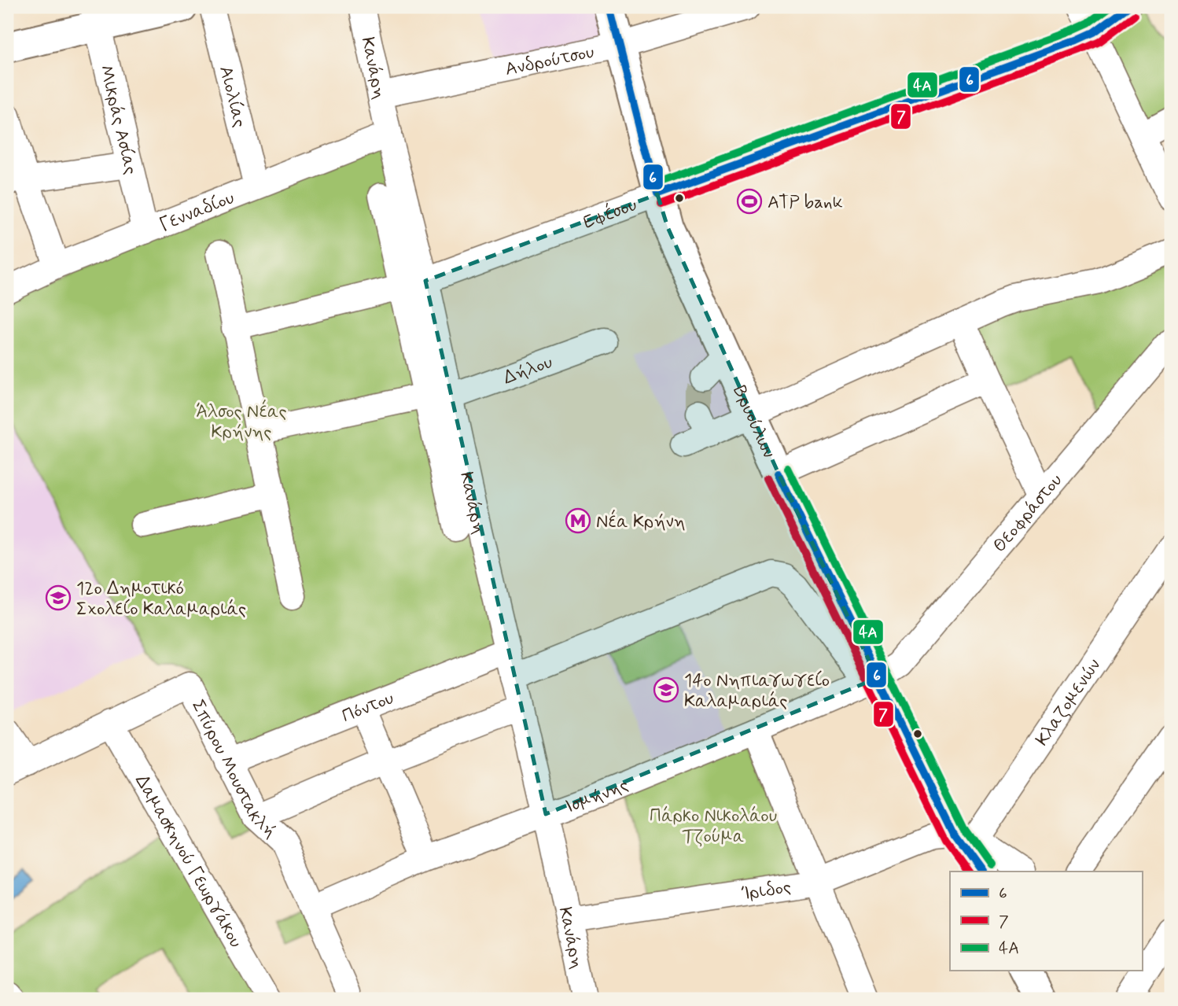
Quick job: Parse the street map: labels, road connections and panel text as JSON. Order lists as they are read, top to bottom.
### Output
{
  "streets": {
    "main road": ["Βρυούλων"],
    "street": [
      "Ανδρούτσου",
      "Κανάρη",
      "Αιολίας",
      "Μικράς Ασίας",
      "Γενναδίου",
      "Εφέσου",
      "Δήλου",
      "Θεοφράστου",
      "Κλαζομενών",
      "Πόντου",
      "Σπύρου Μουστακλή",
      "Ισμήνης",
      "Δαμασκηνού Γεωργάκου",
      "Ίριδος"
    ]
  },
  "crossings": [
    ["Ανδρούτσου", "Κανάρη"],
    ["Ανδρούτσου", "Βρυούλων"],
    ["Κανάρη", "Γενναδίου"],
    ["Κανάρη", "Εφέσου"],
    ["Κανάρη", "Δήλου"],
    ["Κανάρη", "Πόντου"],
    ["Κανάρη", "Ισμήνης"],
    ["Κανάρη", "Ίριδος"],
    ["Αιολίας", "Γενναδίου"],
    ["Μικράς Ασίας", "Γενναδίου"],
    ["Εφέσου", "Βρυούλων"],
    ["Βρυούλων", "Θεοφράστου"],
    ["Βρυούλων", "Κλαζομενών"],
    ["Βρυούλων", "Ισμήνης"],
    ["Βρυούλων", "Ίριδος"],
    ["Θεοφράστου", "Ισμήνης"],
    ["Κλαζομενών", "Ίριδος"],
    ["Πόντου", "Σπύρου Μουστακλή"],
    ["Σπύρου Μουστακλή", "Ισμήνης"],
    ["Σπύρου Μουστακλή", "Δαμασκηνού Γεωργάκου"]
  ],
  "parks": ["Άλσος Νέας Κρήνης", "Πάρκο Νικολάου Τζούμα"],
  "places": {
    "sports": ["ATP bank"],
    "metro station": ["Νέα Κρήνη"],
    "school or university": ["12ο Δημοτικό Σχολείο Καλαμαριάς", "14ο Νηπιαγωγείο Καλαμαριάς"]
  },
  "lines": ["transit line 6", "transit line 4Α", "transit line 7"],
  "legend": ["6", "7", "4Α"]
}
